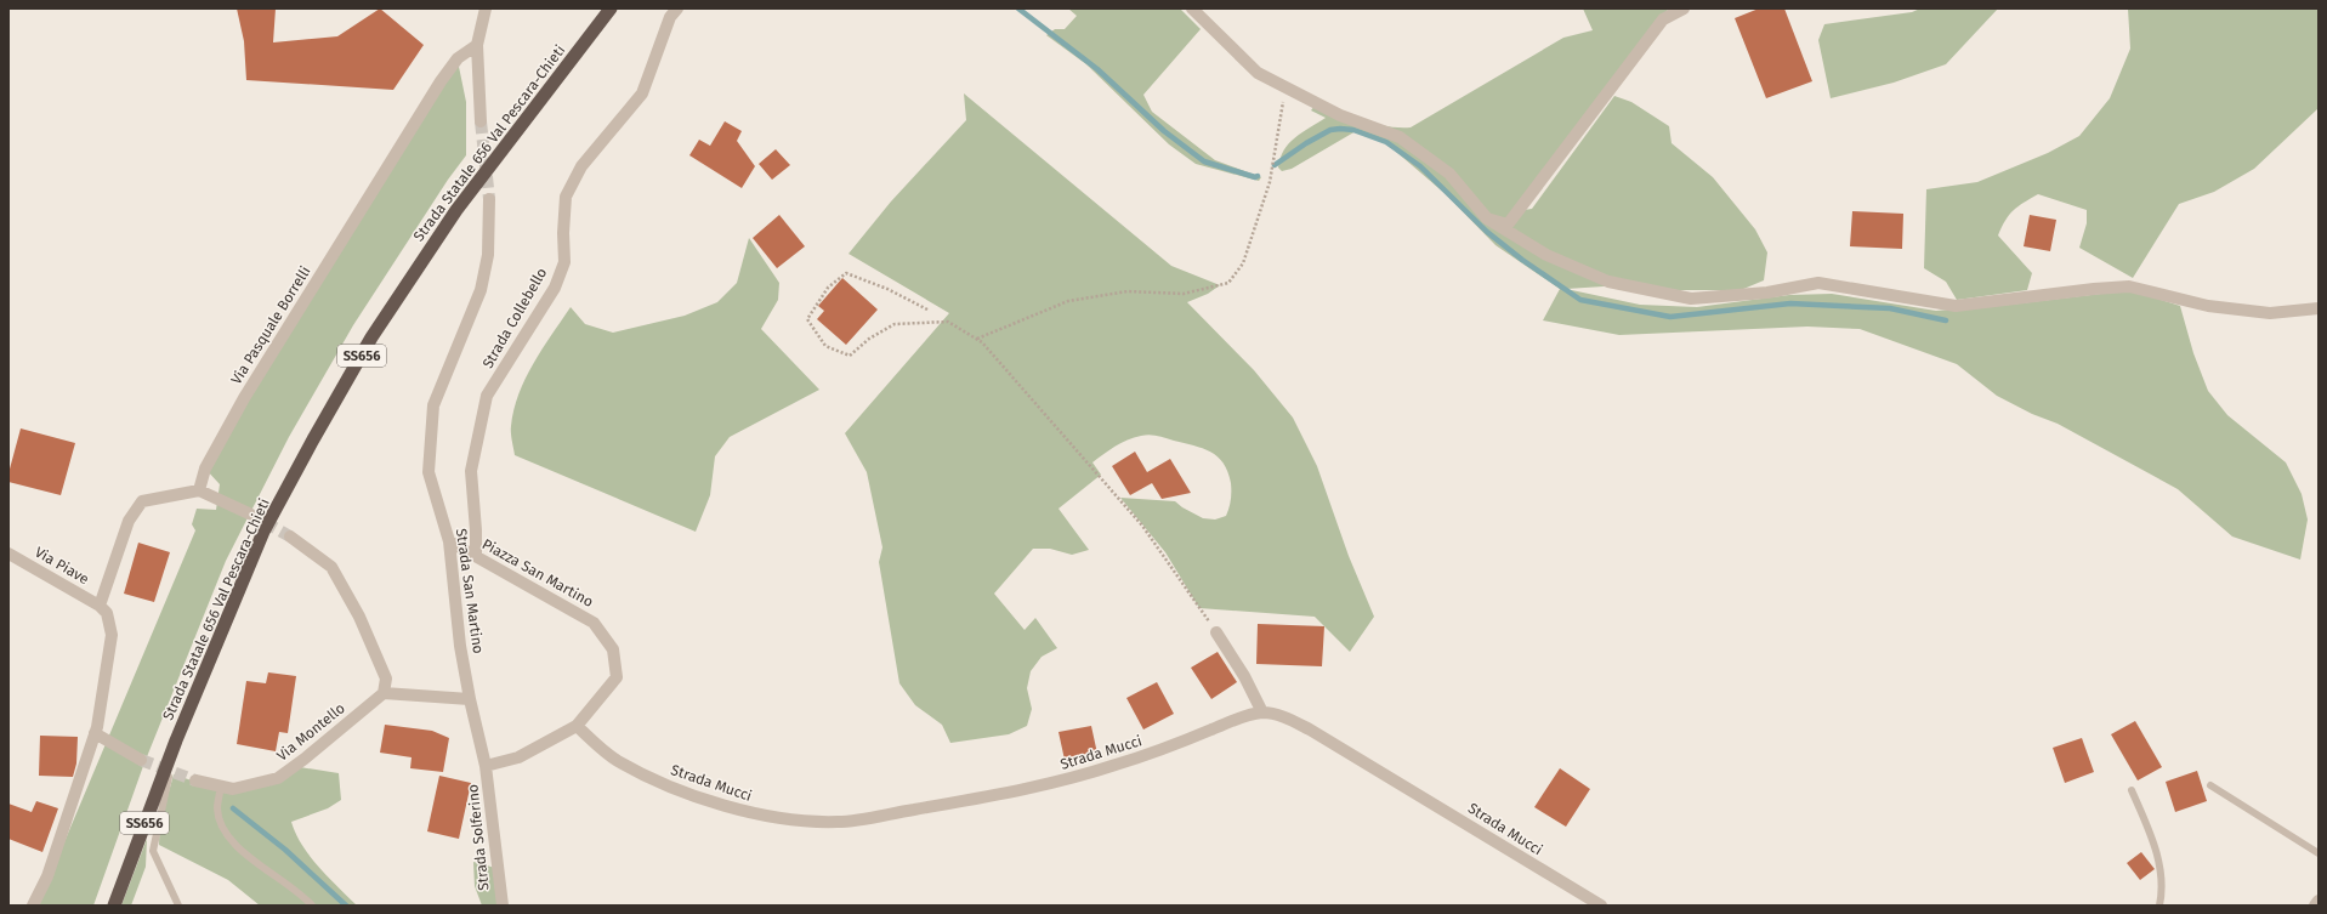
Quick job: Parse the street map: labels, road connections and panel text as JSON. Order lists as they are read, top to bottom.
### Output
{
  "streets": {
    "highway": ["Strada Statale 656 Val Pescara-Chieti", "SS656"],
    "street": [
      "Strada Collebello",
      "Via Pasquale Borrelli",
      "Via Piave",
      "Piazza San Martino",
      "Strada San Martino",
      "Via Montello",
      "Strada Mucci",
      "Strada Solferino"
    ]
  },
  "crossings": [
    ["Strada Collebello", "Piazza San Martino"],
    ["Piazza San Martino", "Strada San Martino"],
    ["Piazza San Martino", "Strada Mucci"],
    ["Piazza San Martino", "Strada Solferino"],
    ["Strada San Martino", "Strada Solferino"]
  ]
}
